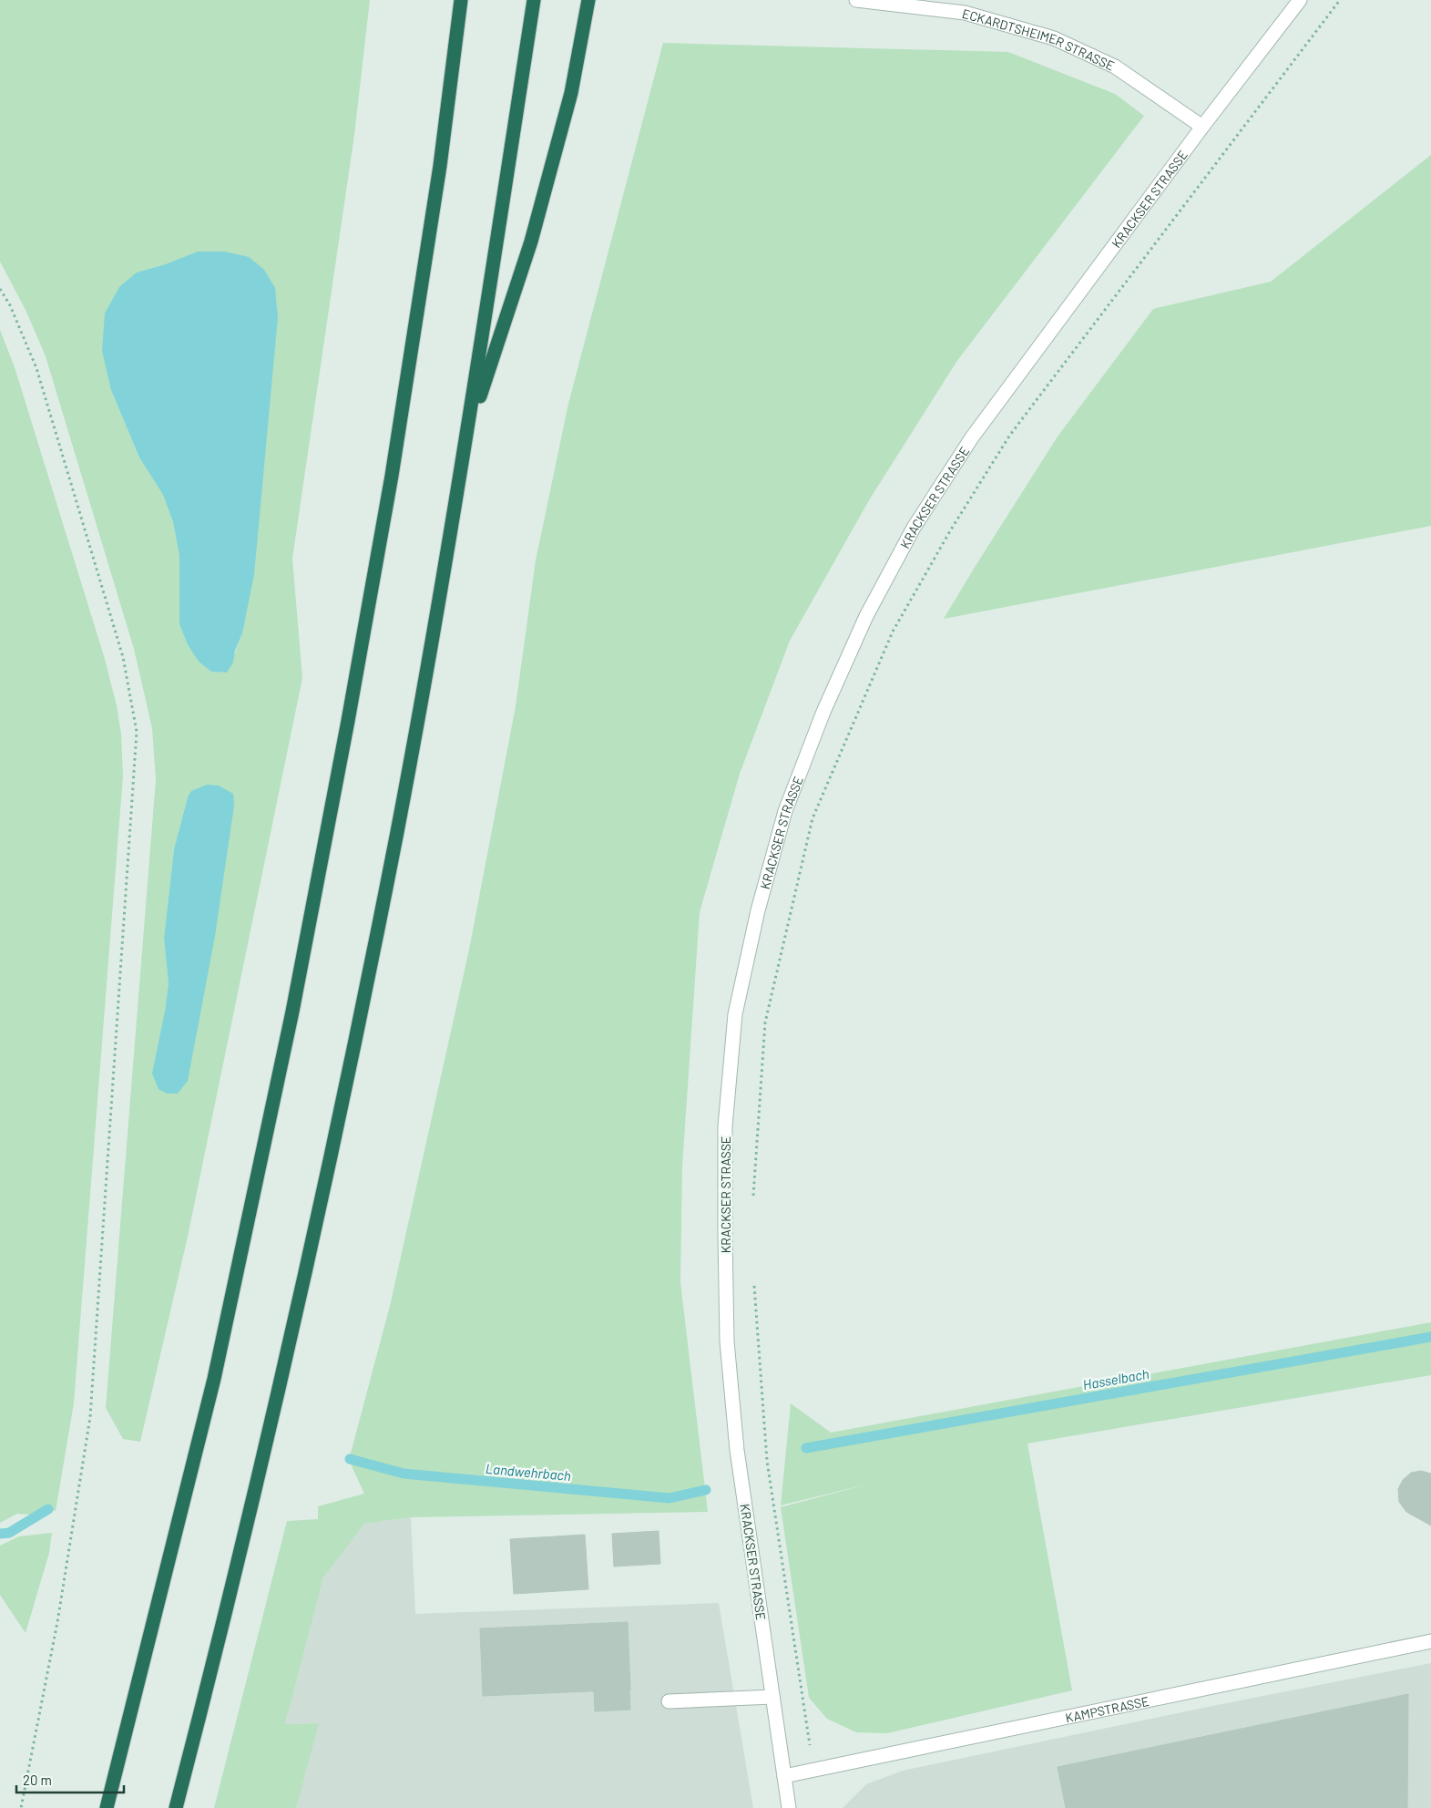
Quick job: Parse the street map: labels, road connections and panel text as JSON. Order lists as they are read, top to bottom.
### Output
{
  "streets": {
    "street": ["ECKARDTSHEIMER STRASSE", "KRACKSER STRASSE", "KAMPSTRASSE"]
  },
  "crossings": [
    ["ECKARDTSHEIMER STRASSE", "KRACKSER STRASSE"],
    ["KRACKSER STRASSE", "KAMPSTRASSE"]
  ],
  "water": ["Hasselbach", "Landwehrbach"],
  "scale_bar": "20 m"
}
